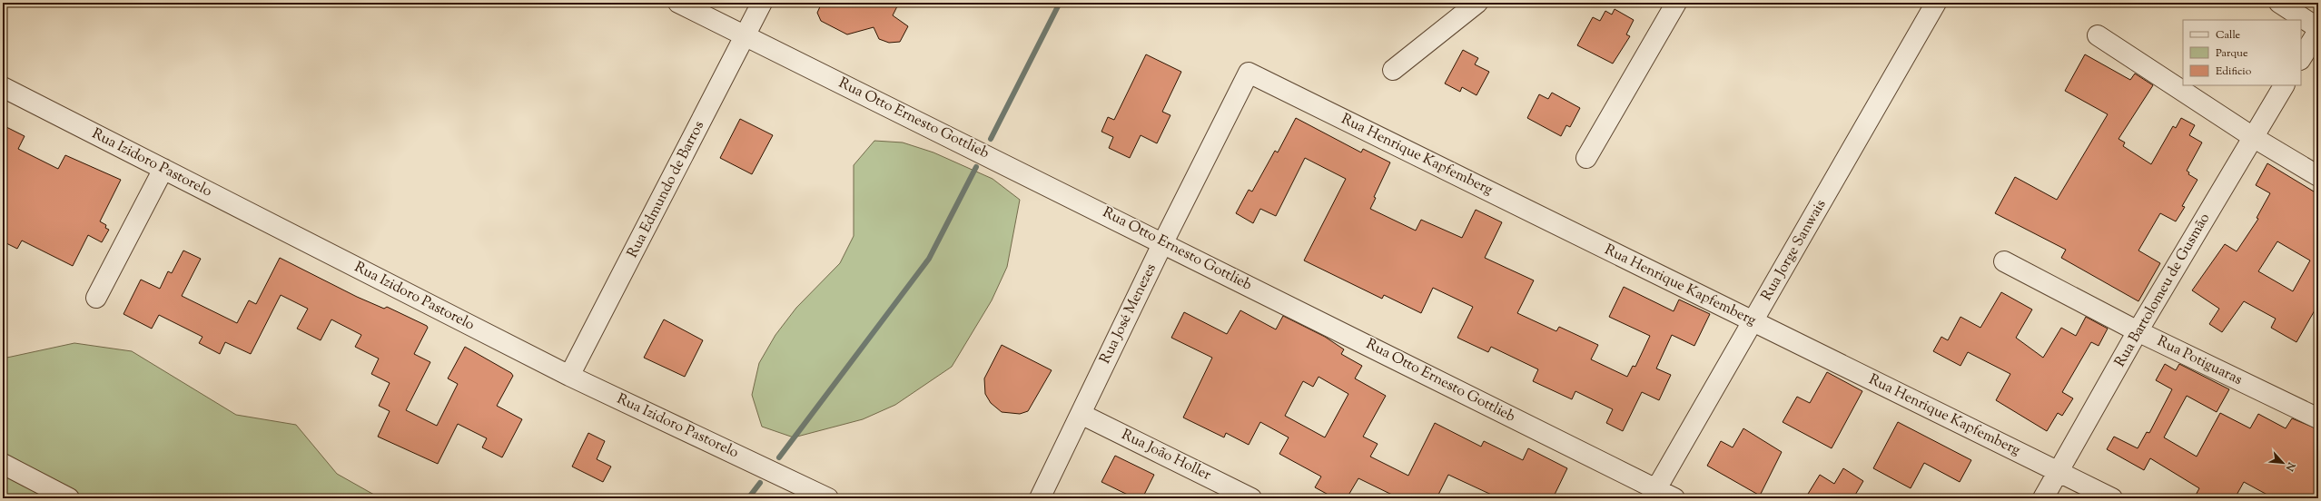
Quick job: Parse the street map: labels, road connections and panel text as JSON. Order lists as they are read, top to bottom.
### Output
{
  "streets": {
    "street": [
      "Rua Otto Ernesto Gottlieb",
      "Rua Henrique Kapfemberg",
      "Rua Izidoro Pastorelo",
      "Rua Edmundo de Barros",
      "Rua Jorge Sanwais",
      "Rua Bartolomeu de Gusmão",
      "Rua José Menezes",
      "Rua Potiguaras",
      "Rua João Holler"
    ]
  },
  "crossings": [
    ["Rua Otto Ernesto Gottlieb", "Rua Edmundo de Barros"],
    ["Rua Otto Ernesto Gottlieb", "Rua Jorge Sanwais"],
    ["Rua Otto Ernesto Gottlieb", "Rua José Menezes"],
    ["Rua Henrique Kapfemberg", "Rua Jorge Sanwais"],
    ["Rua Henrique Kapfemberg", "Rua Bartolomeu de Gusmão"],
    ["Rua Henrique Kapfemberg", "Rua José Menezes"],
    ["Rua Izidoro Pastorelo", "Rua Edmundo de Barros"],
    ["Rua Bartolomeu de Gusmão", "Rua Potiguaras"],
    ["Rua José Menezes", "Rua João Holler"]
  ],
  "legend": ["Calle", "Parque", "Edificio"],
  "north": "bottom right"
}
